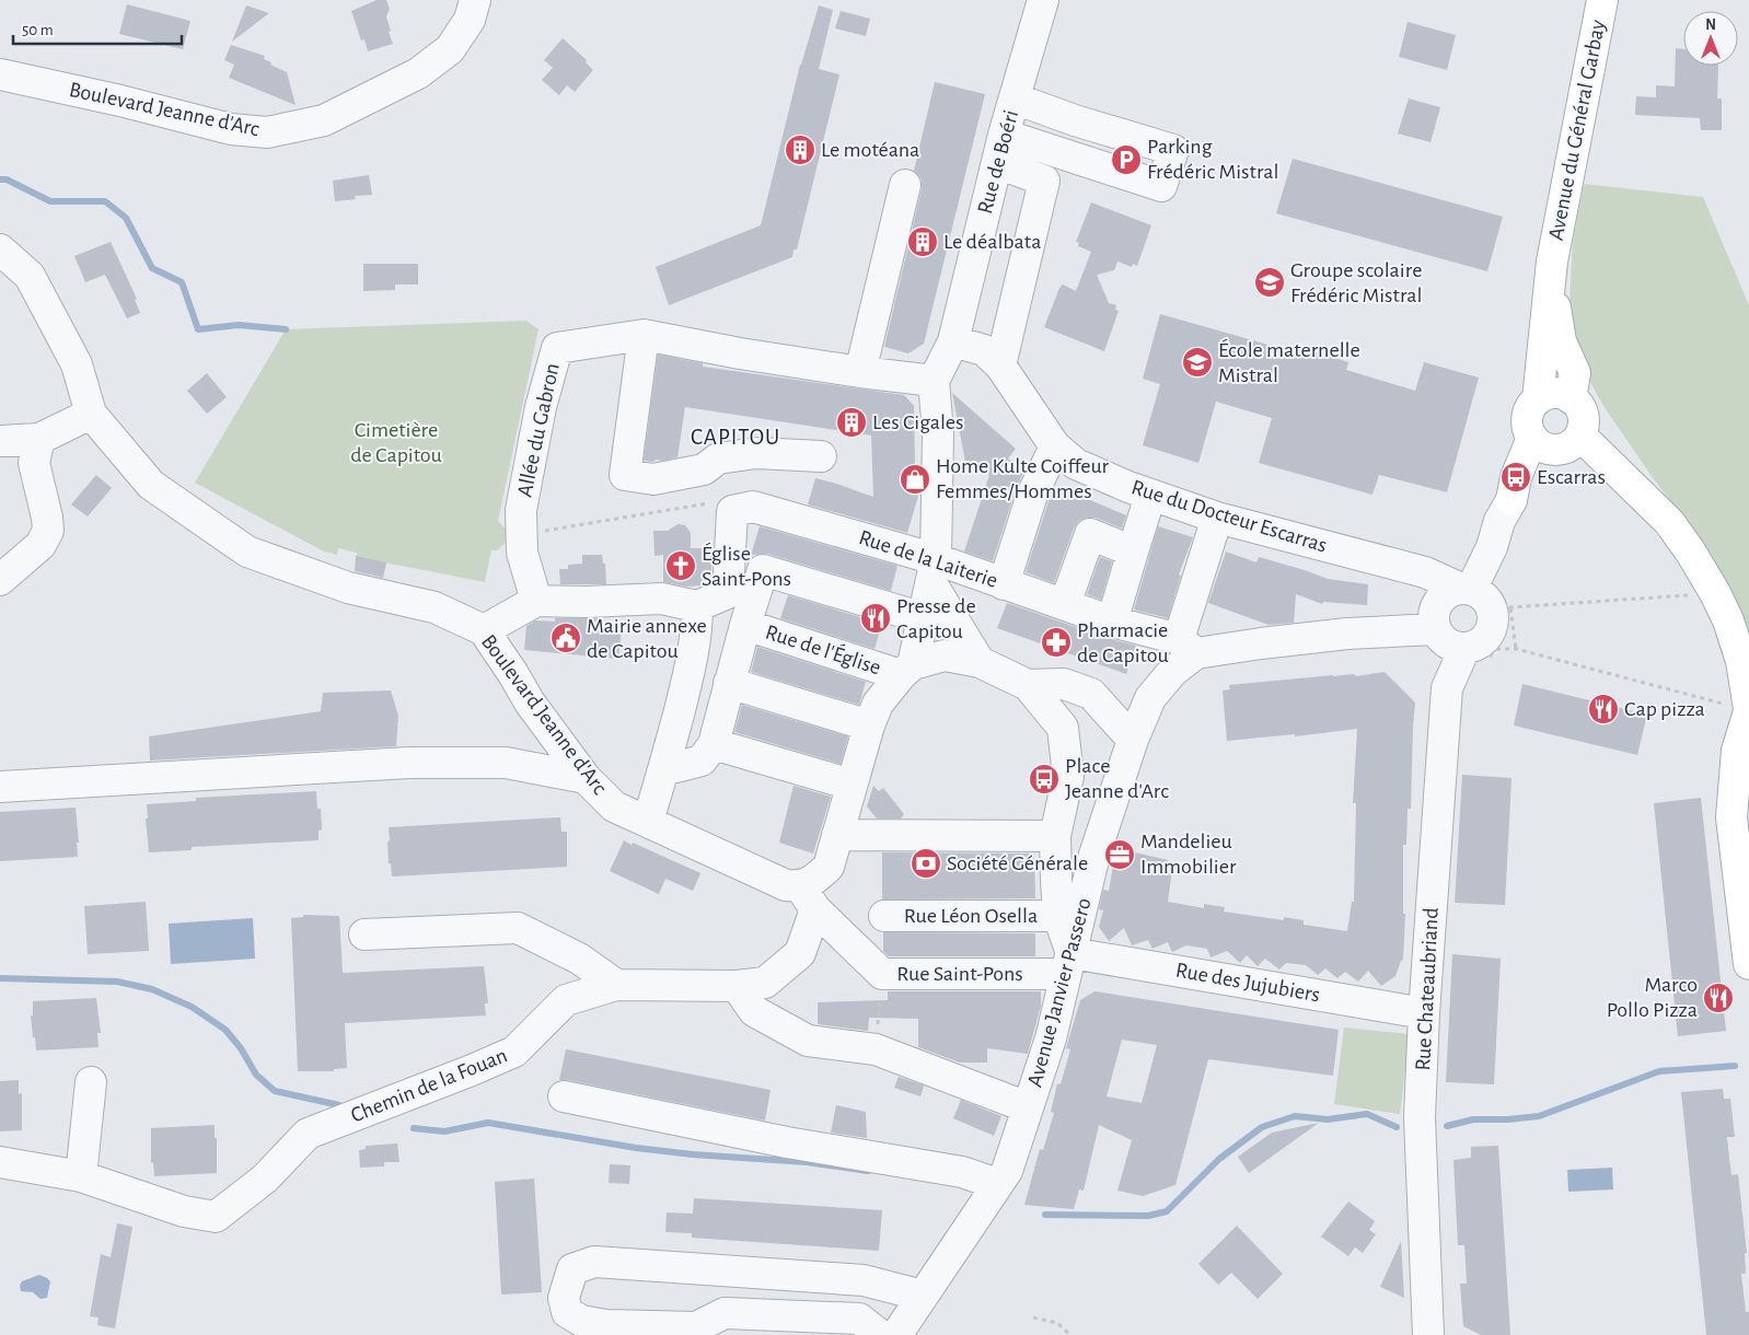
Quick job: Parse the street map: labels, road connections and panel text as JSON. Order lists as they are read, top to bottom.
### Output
{
  "streets": {
    "main road": ["Avenue du Général Garbay"],
    "street": [
      "Boulevard Jeanne d'Arc",
      "Rue de Boéri",
      "Allée du Gabron",
      "Rue du Docteur Escarras",
      "Rue de la Laiterie",
      "Rue de l'Église",
      "Rue Léon Osella",
      "Rue Saint-Pons",
      "Rue des Jujubiers",
      "Rue Chateaubriand",
      "Avenue Janvier Passero",
      "Chemin de la Fouan"
    ]
  },
  "crossings": [
    ["Boulevard Jeanne d'Arc", "Rue Saint-Pons"],
    ["Boulevard Jeanne d'Arc", "Chemin de la Fouan"],
    ["Rue de Boéri", "Allée du Gabron"],
    ["Rue de Boéri", "Rue du Docteur Escarras"],
    ["Rue de la Laiterie", "Avenue Janvier Passero"],
    ["Rue Saint-Pons", "Rue des Jujubiers"],
    ["Rue Saint-Pons", "Avenue Janvier Passero"],
    ["Rue Saint-Pons", "Chemin de la Fouan"],
    ["Rue des Jujubiers", "Rue Chateaubriand"],
    ["Rue des Jujubiers", "Avenue Janvier Passero"]
  ],
  "districts": ["CAPITOU"],
  "parks": ["Cimetière de Capitou"],
  "places": {
    "building": ["Le motéana", "Le déalbata", "Les Cigales"],
    "parking": ["Parking Frédéric Mistral"],
    "school or university": ["Groupe scolaire Frédéric Mistral", "École maternelle Mistral"],
    "bus stop": ["Escarras", "Place Jeanne d'Arc"],
    "shop": ["Home Kulte Coiffeur Femmes/Hommes"],
    "church": ["Église Saint-Pons"],
    "restaurant": ["Presse de Capitou", "Cap pizza", "Marco Pollo Pizza"],
    "public building": ["Mairie annexe de Capitou"],
    "pharmacy": ["Pharmacie de Capitou"],
    "office": ["Mandelieu Immobilier"],
    "bank": ["Société Générale"]
  },
  "scale_bar": "50 m",
  "north": "top"
}
